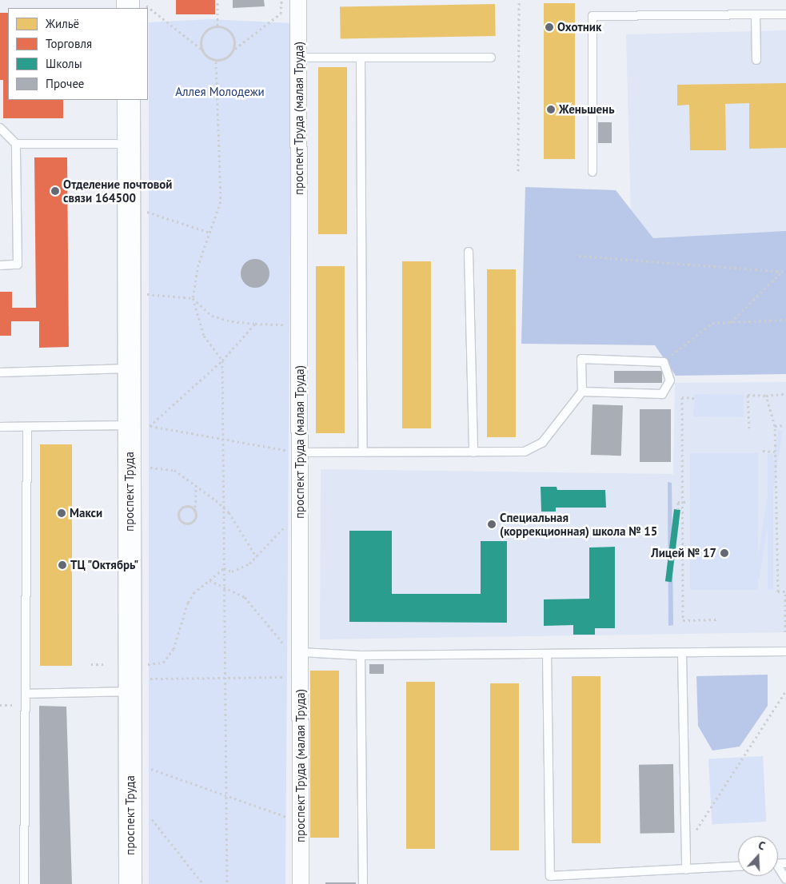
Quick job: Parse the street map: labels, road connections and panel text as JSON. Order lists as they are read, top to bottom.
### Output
{
  "streets": {
    "street": ["проспект Труда (малая Труда)", "проспект Труда"]
  },
  "parks": ["Аллея Молодежи"],
  "places": [
    "Охотник",
    "Женьшень",
    "Отделение почтовой связи 164500",
    "Макси",
    "Специальная (коррекционная) школа № 15",
    "Лицей № 17",
    "ТЦ \"Октябрь\""
  ],
  "legend": [
    "Жильё",
    "Торговля",
    "Школы",
    "Прочее"
  ],
  "north": "top"
}
